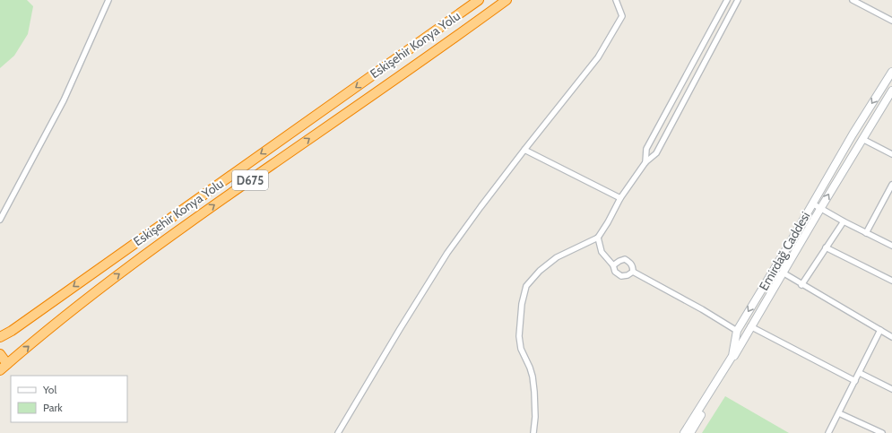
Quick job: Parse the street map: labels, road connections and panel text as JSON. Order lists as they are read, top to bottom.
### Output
{
  "streets": {
    "highway": ["Eskişehir Konya Yolu", "D675"],
    "main road": ["Emirdağ Caddesi"]
  },
  "legend": ["Yol", "Park"]
}
